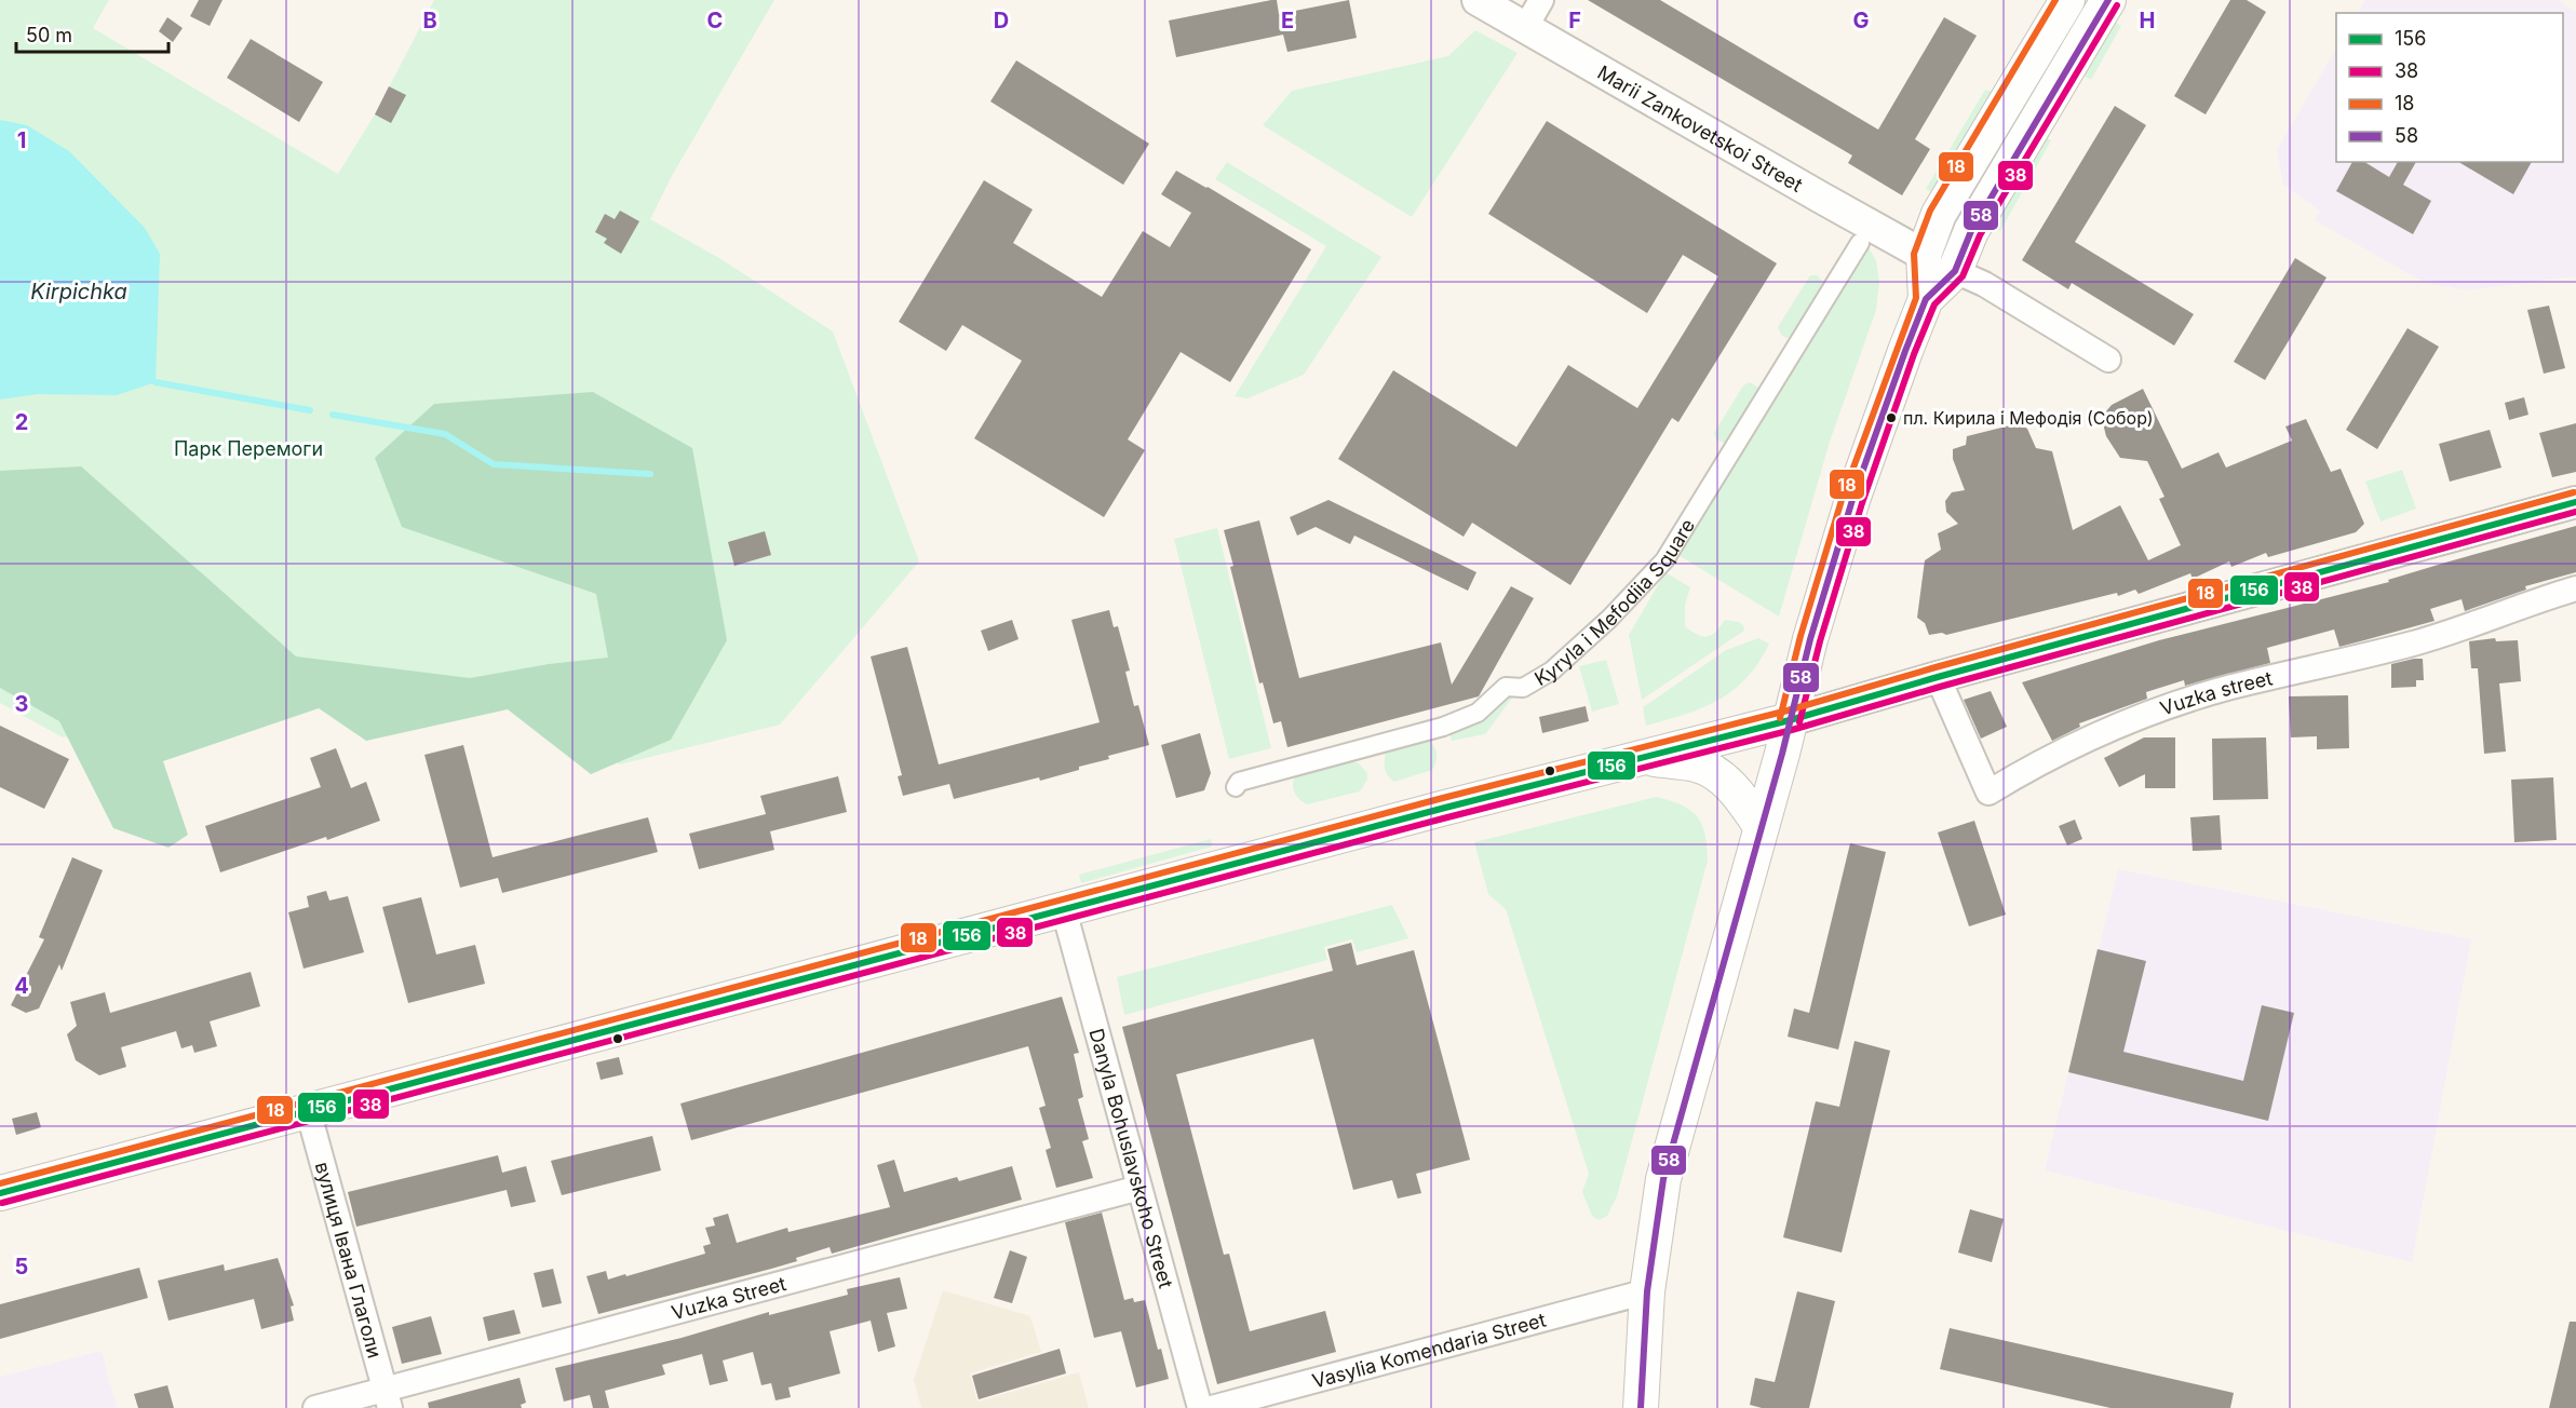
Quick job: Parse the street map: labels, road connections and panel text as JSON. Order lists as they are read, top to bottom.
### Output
{
  "streets": {
    "street": [
      "Marii Zankovetskoi Street",
      "Kyryla i Mefodiia Square",
      "Vuzka street",
      "Danyla Bohuslavskoho Street",
      "вулиця Івана Глаголи",
      "Vuzka Street",
      "Vasylia Komendaria Street"
    ]
  },
  "crossings": [
    ["Danyla Bohuslavskoho Street", "Vuzka Street"],
    ["вулиця Івана Глаголи", "Vuzka Street"]
  ],
  "water": ["Kirpichka"],
  "parks": ["Парк Перемоги"],
  "places": ["пл. Кирила і Мефодія (Собор)"],
  "lines": [
    "transit line 18",
    "transit line 58",
    "transit line 38",
    "transit line 156"
  ],
  "legend": [
    "156",
    "38",
    "18",
    "58"
  ],
  "scale_bar": "50 m",
  "grid": {
    "columns": [
      "B",
      "C",
      "D",
      "E",
      "F",
      "G",
      "H"
    ],
    "rows": [
      "1",
      "2",
      "3",
      "4",
      "5"
    ]
  }
}
